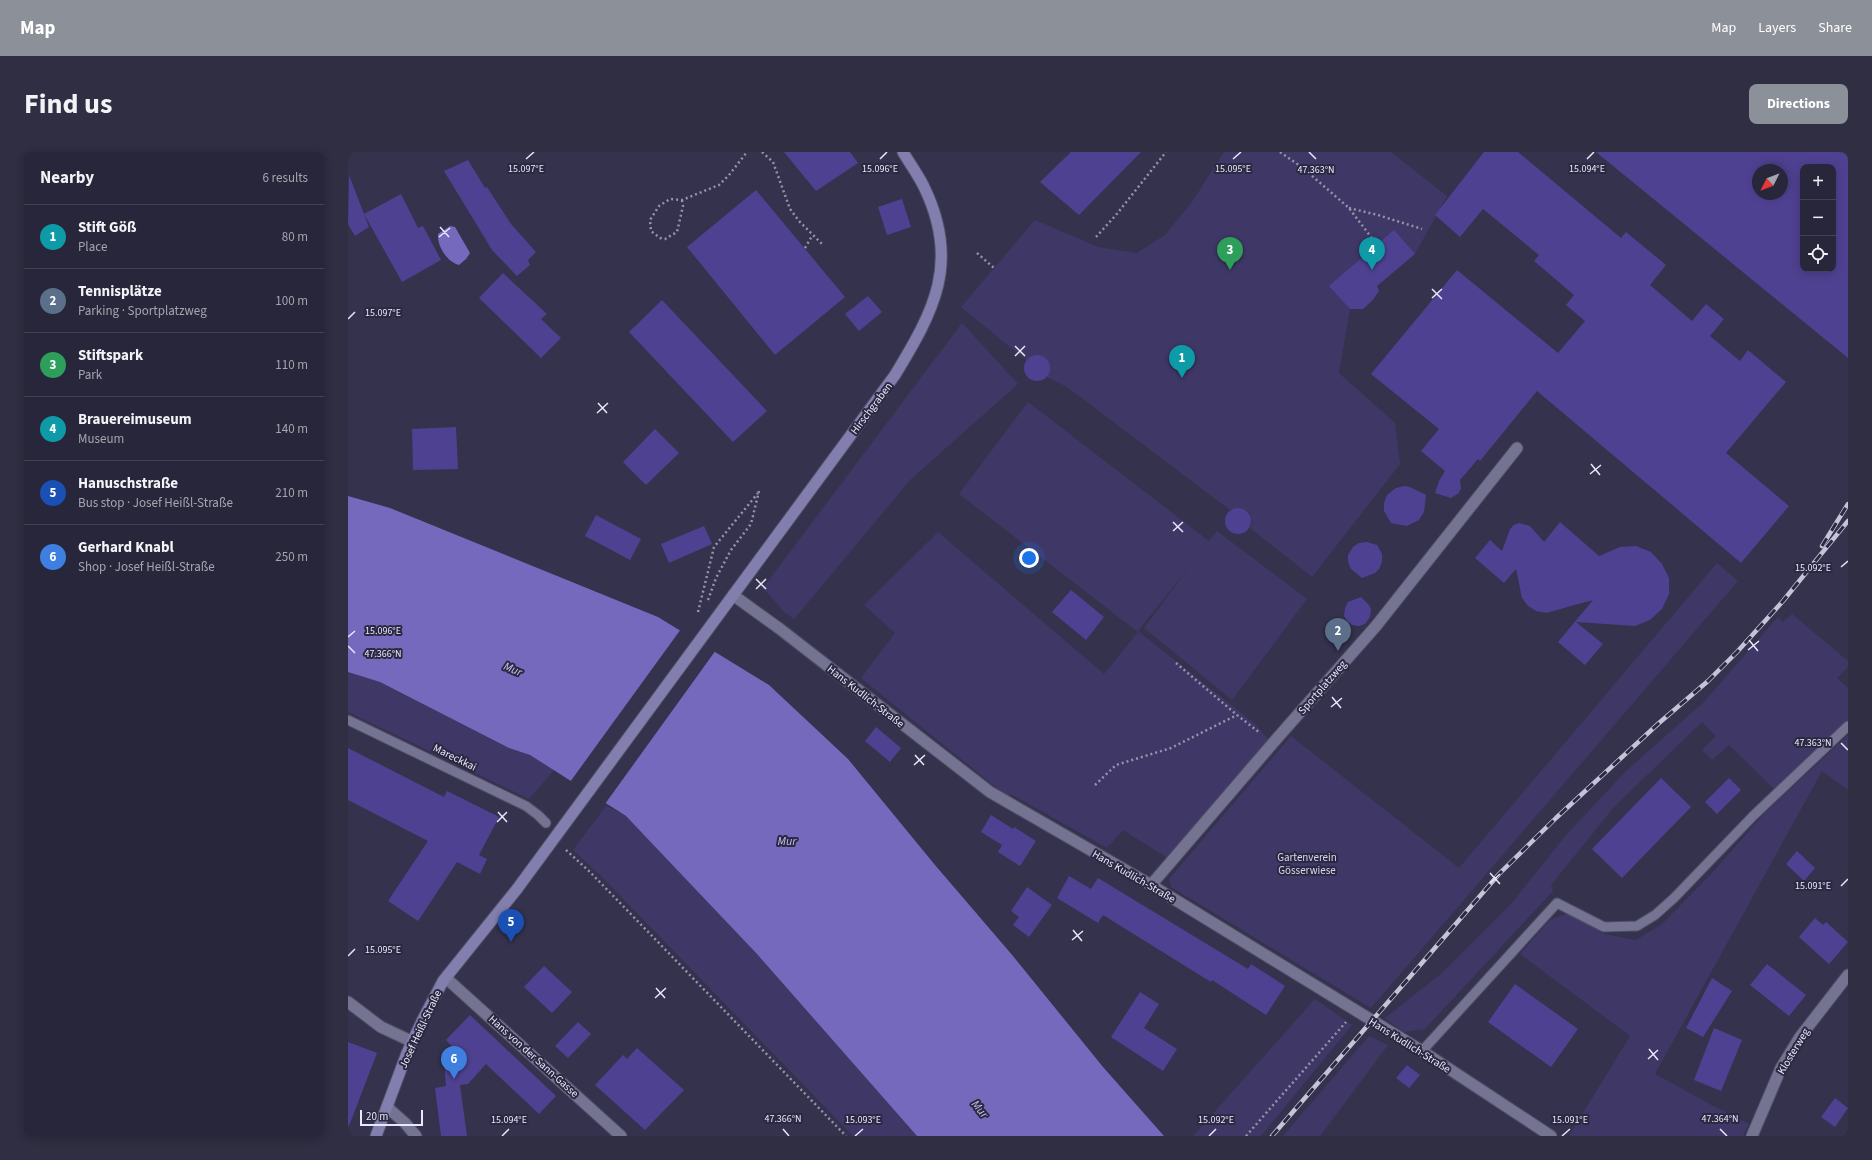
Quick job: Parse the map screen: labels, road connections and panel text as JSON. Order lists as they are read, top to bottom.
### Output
{
  "streets": {
    "main road": ["Hirschgraben", "Josef Heißl-Straße"],
    "street": [
      "Sportplatzweg",
      "Hans Kudlich-Straße",
      "Klosterweg",
      "Hans von der Sann-Gasse"
    ],
    "lane": ["Mareckkai"]
  },
  "crossings": [
    ["Hirschgraben", "Hans Kudlich-Straße"],
    ["Hirschgraben", "Josef Heißl-Straße"],
    ["Sportplatzweg", "Hans Kudlich-Straße"],
    ["Josef Heißl-Straße", "Hans von der Sann-Gasse"]
  ],
  "water": ["Mur"],
  "parks": ["Gartenverein Gösserwiese"],
  "scale_bar": "20 m",
  "north": "bottom left",
  "page": {
    "header": "Map",
    "nav": ["Map", "Layers", "Share"],
    "title": "Find us",
    "buttons": "Directions",
    "heading": ["Nearby", "6 results"],
    "map_buttons": ["+", "−"],
    "list": [
      {
        "mark": "1",
        "name": "Stift Göß",
        "note": "Place",
        "value": "80 m"
      },
      {
        "mark": "2",
        "name": "Tennisplätze",
        "note": "Parking · Sportplatzweg",
        "value": "100 m"
      },
      {
        "mark": "3",
        "name": "Stiftspark",
        "note": "Park",
        "value": "110 m"
      },
      {
        "mark": "4",
        "name": "Brauereimuseum",
        "note": "Museum",
        "value": "140 m"
      },
      {
        "mark": "5",
        "name": "Hanuschstraße",
        "note": "Bus stop · Josef Heißl-Straße",
        "value": "210 m"
      },
      {
        "mark": "6",
        "name": "Gerhard Knabl",
        "note": "Shop · Josef Heißl-Straße",
        "value": "250 m"
      }
    ],
    "pins": [
      "3",
      "4",
      "1",
      "2",
      "5",
      "6"
    ],
    "scale": "20 m"
  },
  "coordinates": [
    "15.097°E",
    "15.096°E",
    "15.095°E",
    "15.094°E",
    "47.363°N",
    "15.092°E",
    "47.366°N",
    "15.091°E",
    "47.364°N",
    "15.093°E"
  ]
}
